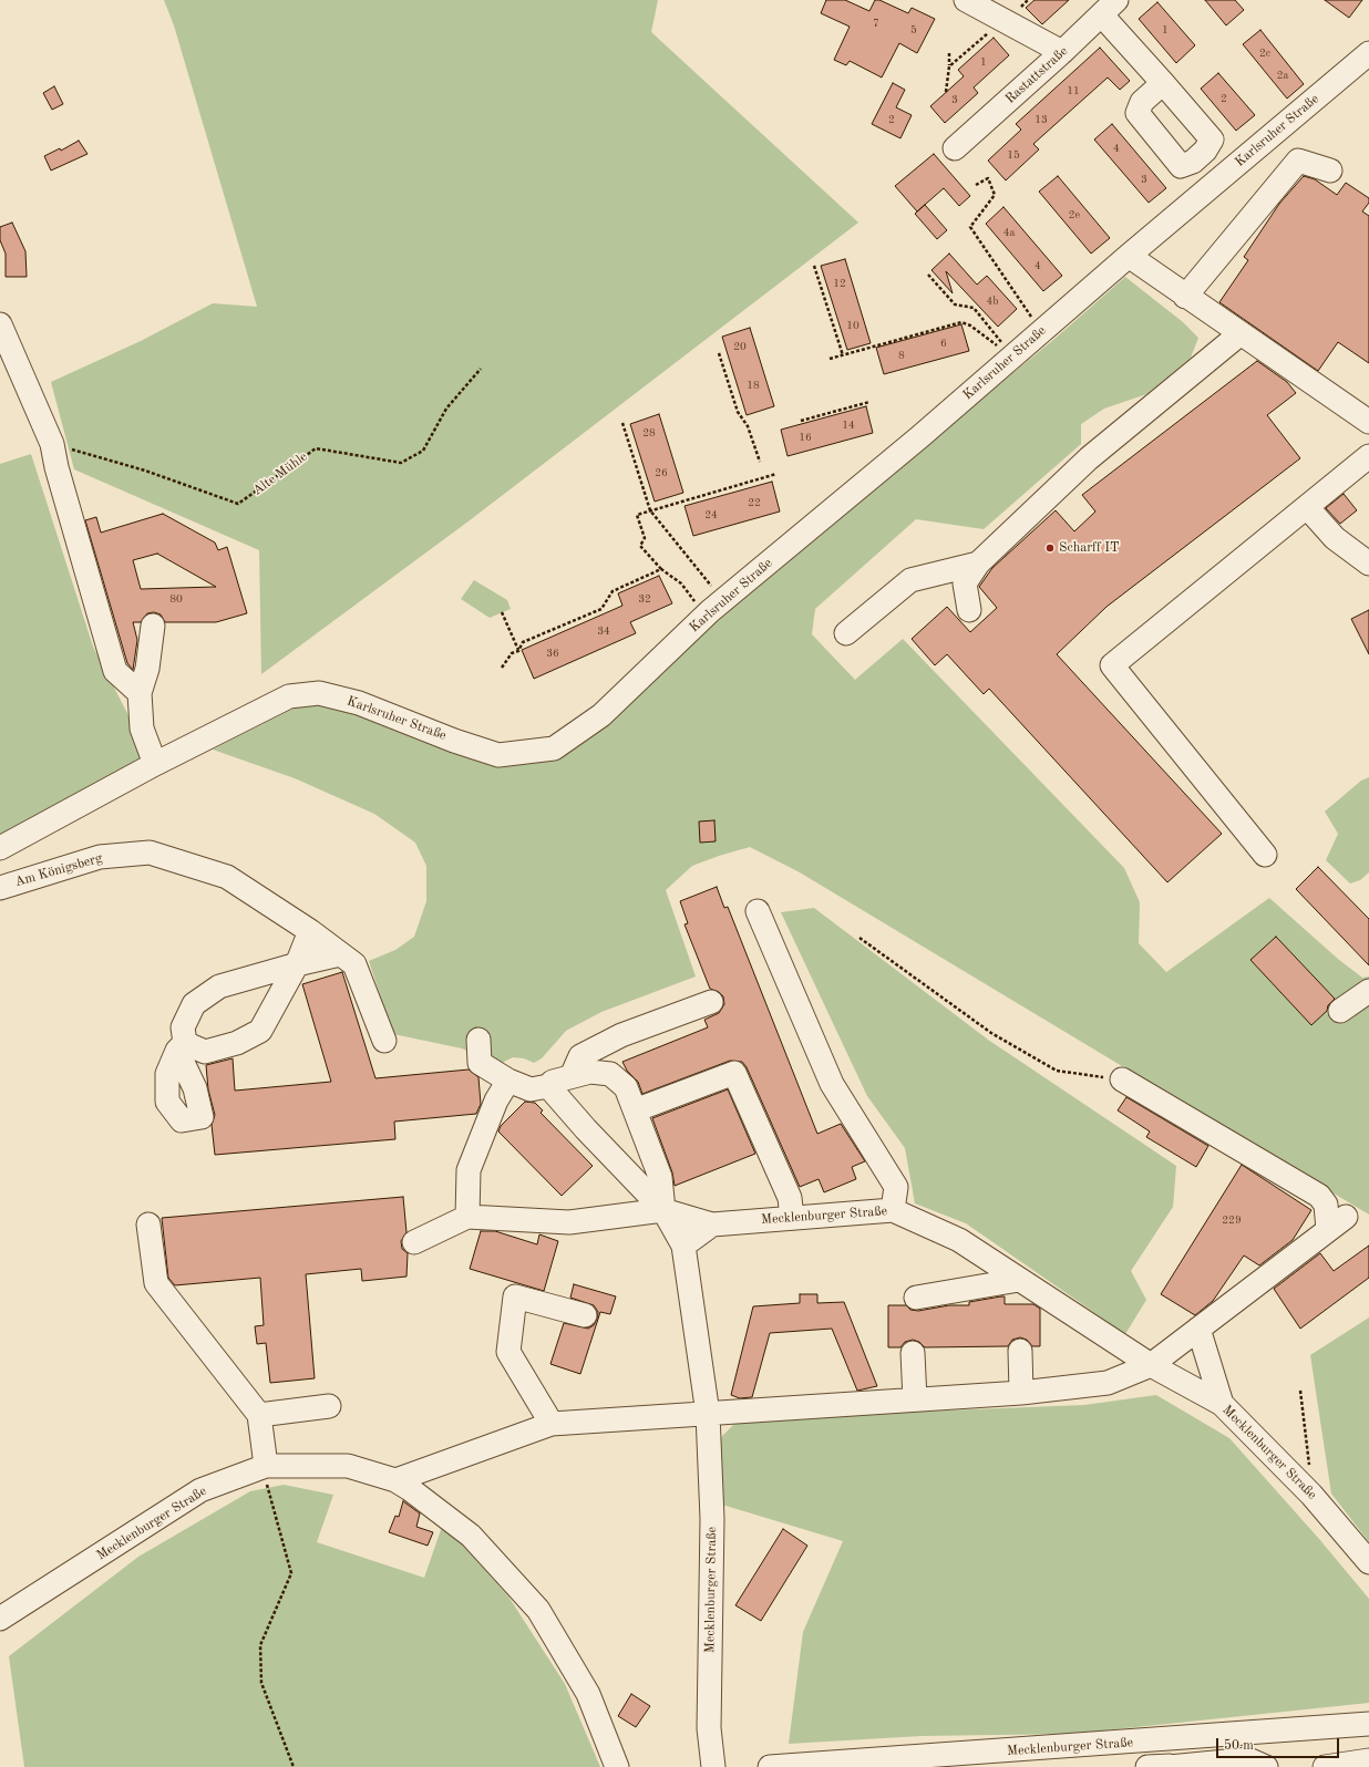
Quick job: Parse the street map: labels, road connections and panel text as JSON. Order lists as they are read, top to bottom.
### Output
{
  "streets": {
    "street": [
      "Rastattstraße",
      "Karlsruher Straße",
      "Am Königsberg",
      "Mecklenburger Straße"
    ],
    "path": ["Alte Mühle"]
  },
  "places": ["Scharff IT"],
  "house_numbers": [
    "7",
    "5",
    "1",
    "2c",
    "1",
    "2a",
    "11",
    "2",
    "3",
    "2",
    "13",
    "4",
    "15",
    "3",
    "2e",
    "4a",
    "4",
    "12",
    "4b",
    "10",
    "6",
    "20",
    "8",
    "18",
    "14",
    "28",
    "16",
    "26",
    "22",
    "24",
    "80",
    "32",
    "34",
    "36",
    "229"
  ],
  "scale_bar": "50 m"
}
